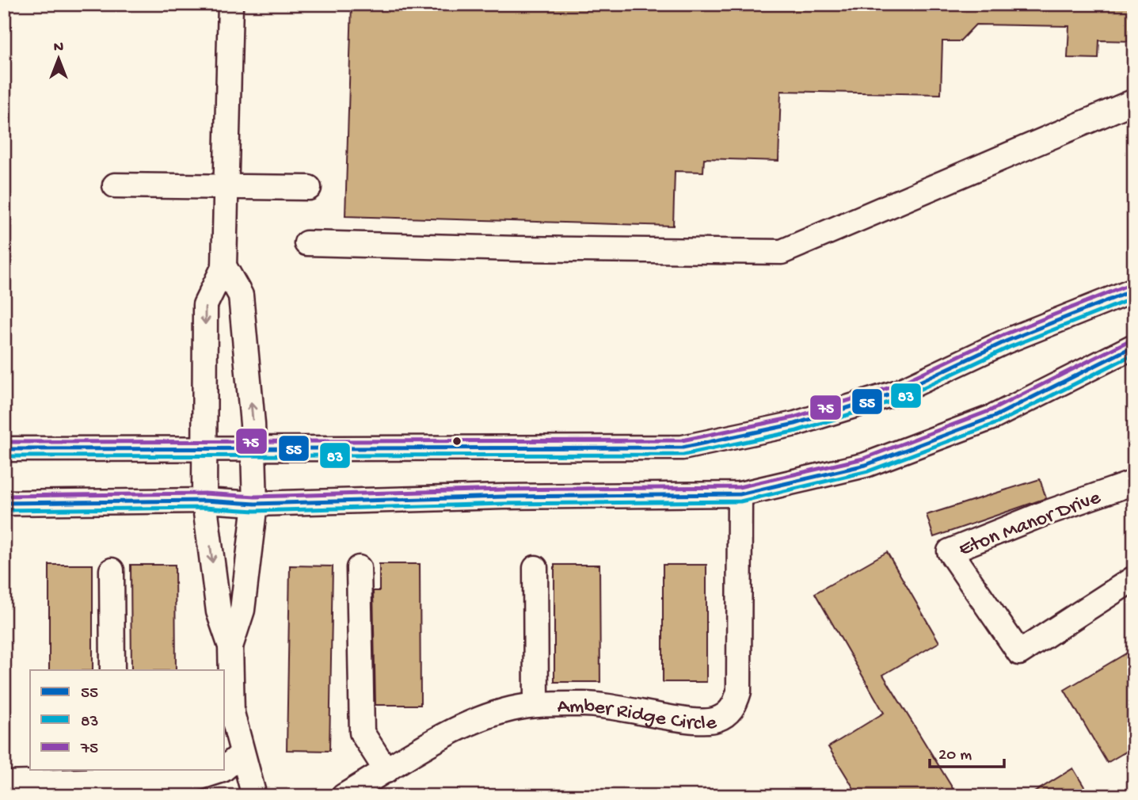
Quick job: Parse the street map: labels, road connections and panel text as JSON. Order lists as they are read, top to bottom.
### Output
{
  "streets": {
    "street": ["Eton Manor Drive", "Amber Ridge Circle"]
  },
  "lines": ["transit line 75", "transit line 55", "transit line 83"],
  "legend": ["55", "83", "75"],
  "scale_bar": "20 m",
  "north": "top"
}
